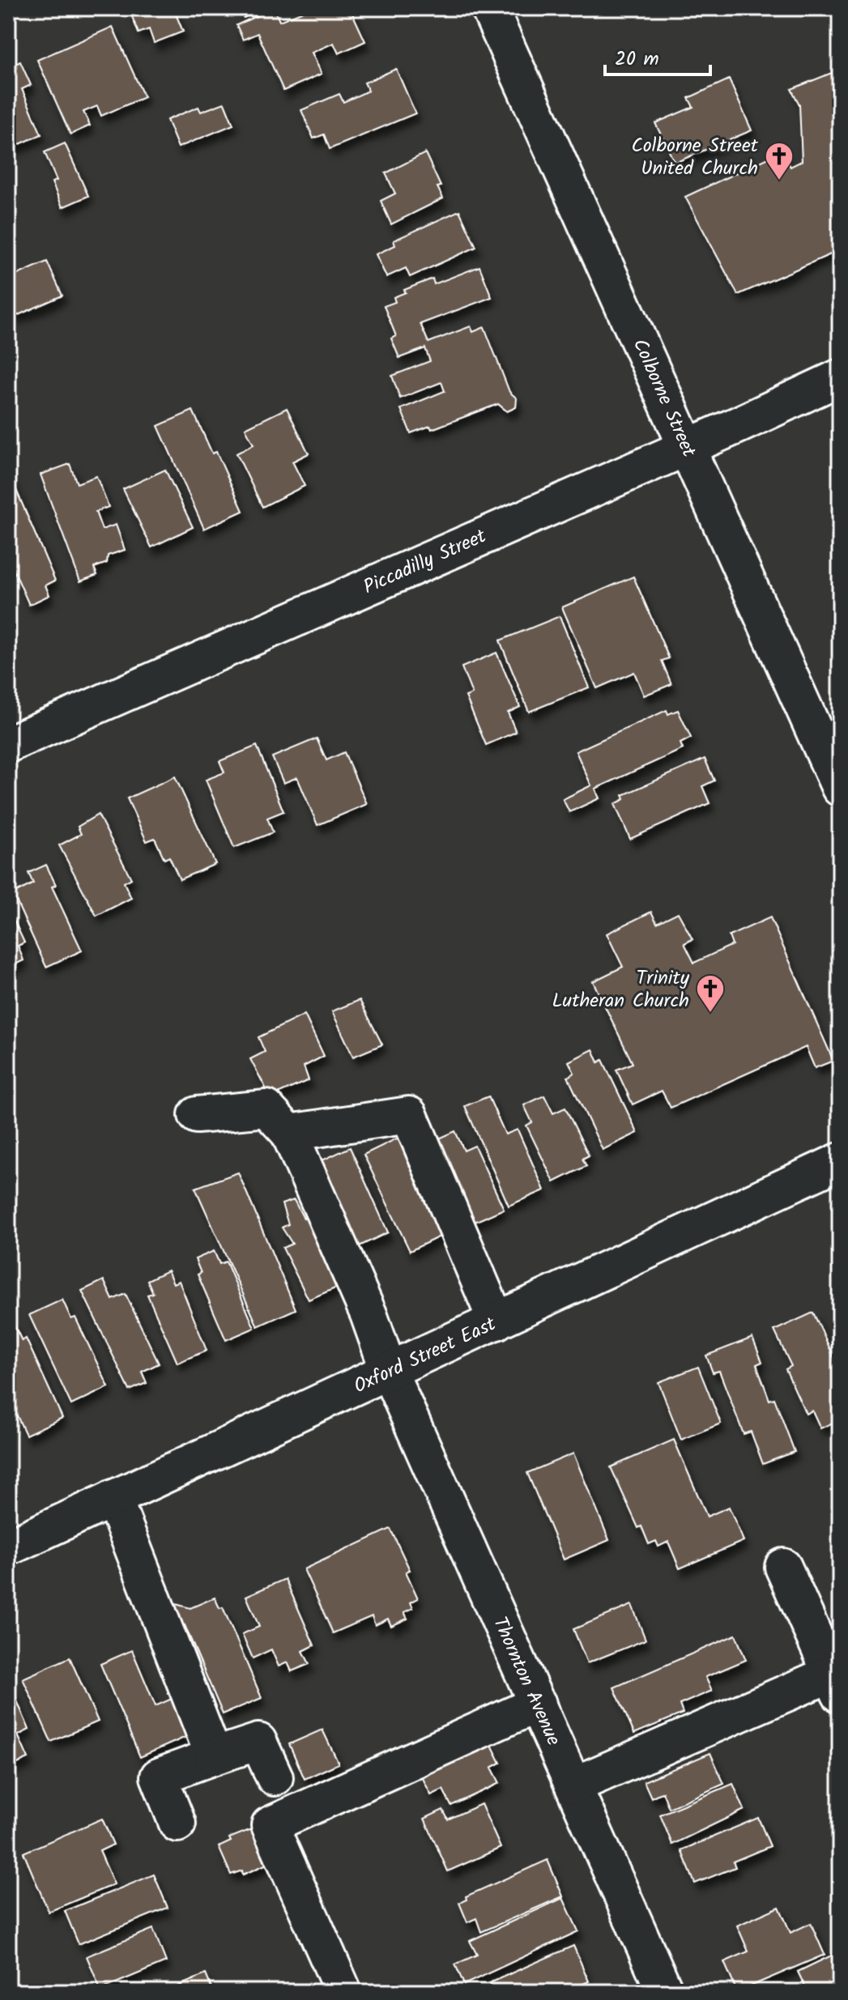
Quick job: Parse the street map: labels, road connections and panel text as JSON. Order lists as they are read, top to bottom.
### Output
{
  "streets": {
    "street": [
      "Colborne Street",
      "Piccadilly Street",
      "Oxford Street East",
      "Thornton Avenue"
    ]
  },
  "crossings": [
    ["Colborne Street", "Piccadilly Street"],
    ["Oxford Street East", "Thornton Avenue"]
  ],
  "places": {
    "church": ["Colborne Street United Church", "Trinity Lutheran Church"]
  },
  "scale_bar": "20 m"
}
